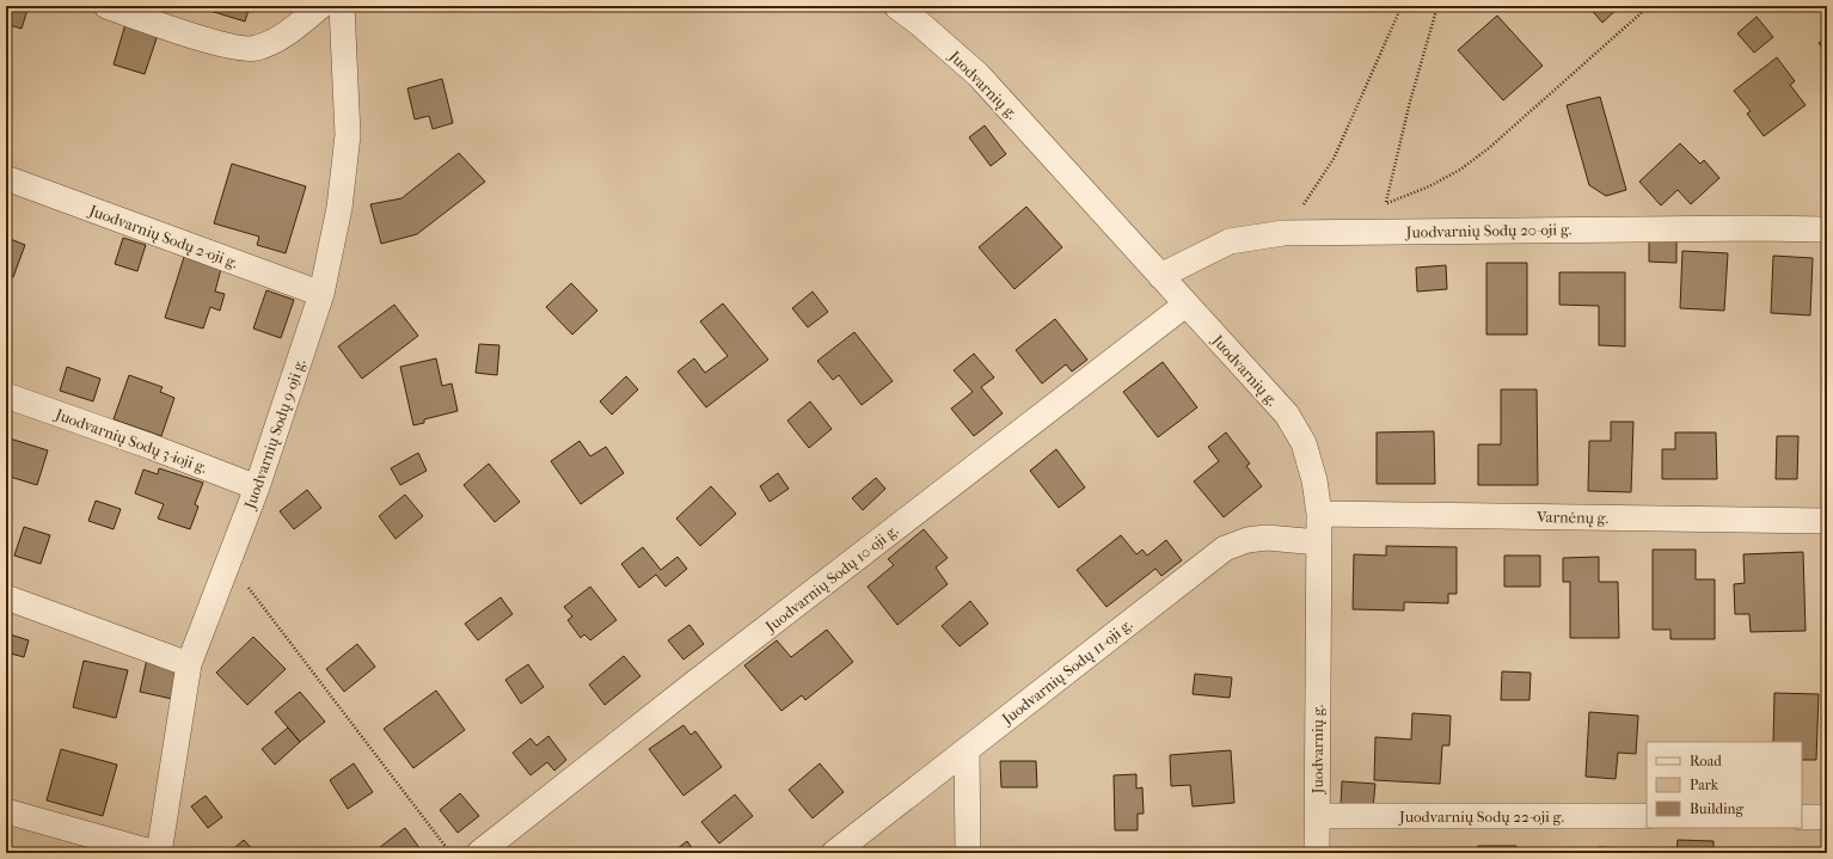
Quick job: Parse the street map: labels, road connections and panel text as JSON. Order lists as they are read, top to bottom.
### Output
{
  "streets": {
    "street": [
      "Juodvarnių g.",
      "Juodvarnių Sodų 20-oji g.",
      "Juodvarnių Sodų 2-oji g.",
      "Juodvarnių Sodų 9-oji g.",
      "Juodvarnių Sodų 3-ioji g.",
      "Varnėnų g.",
      "Juodvarnių Sodų 10-oji g.",
      "Juodvarnių Sodų 11-oji g.",
      "Juodvarnių Sodų 22-oji g."
    ]
  },
  "crossings": [
    ["Juodvarnių g.", "Juodvarnių Sodų 20-oji g."],
    ["Juodvarnių g.", "Varnėnų g."],
    ["Juodvarnių g.", "Juodvarnių Sodų 10-oji g."],
    ["Juodvarnių g.", "Juodvarnių Sodų 11-oji g."],
    ["Juodvarnių g.", "Juodvarnių Sodų 22-oji g."],
    ["Juodvarnių Sodų 2-oji g.", "Juodvarnių Sodų 9-oji g."],
    ["Juodvarnių Sodų 9-oji g.", "Juodvarnių Sodų 3-ioji g."]
  ],
  "legend": ["Road", "Park", "Building"]
}
